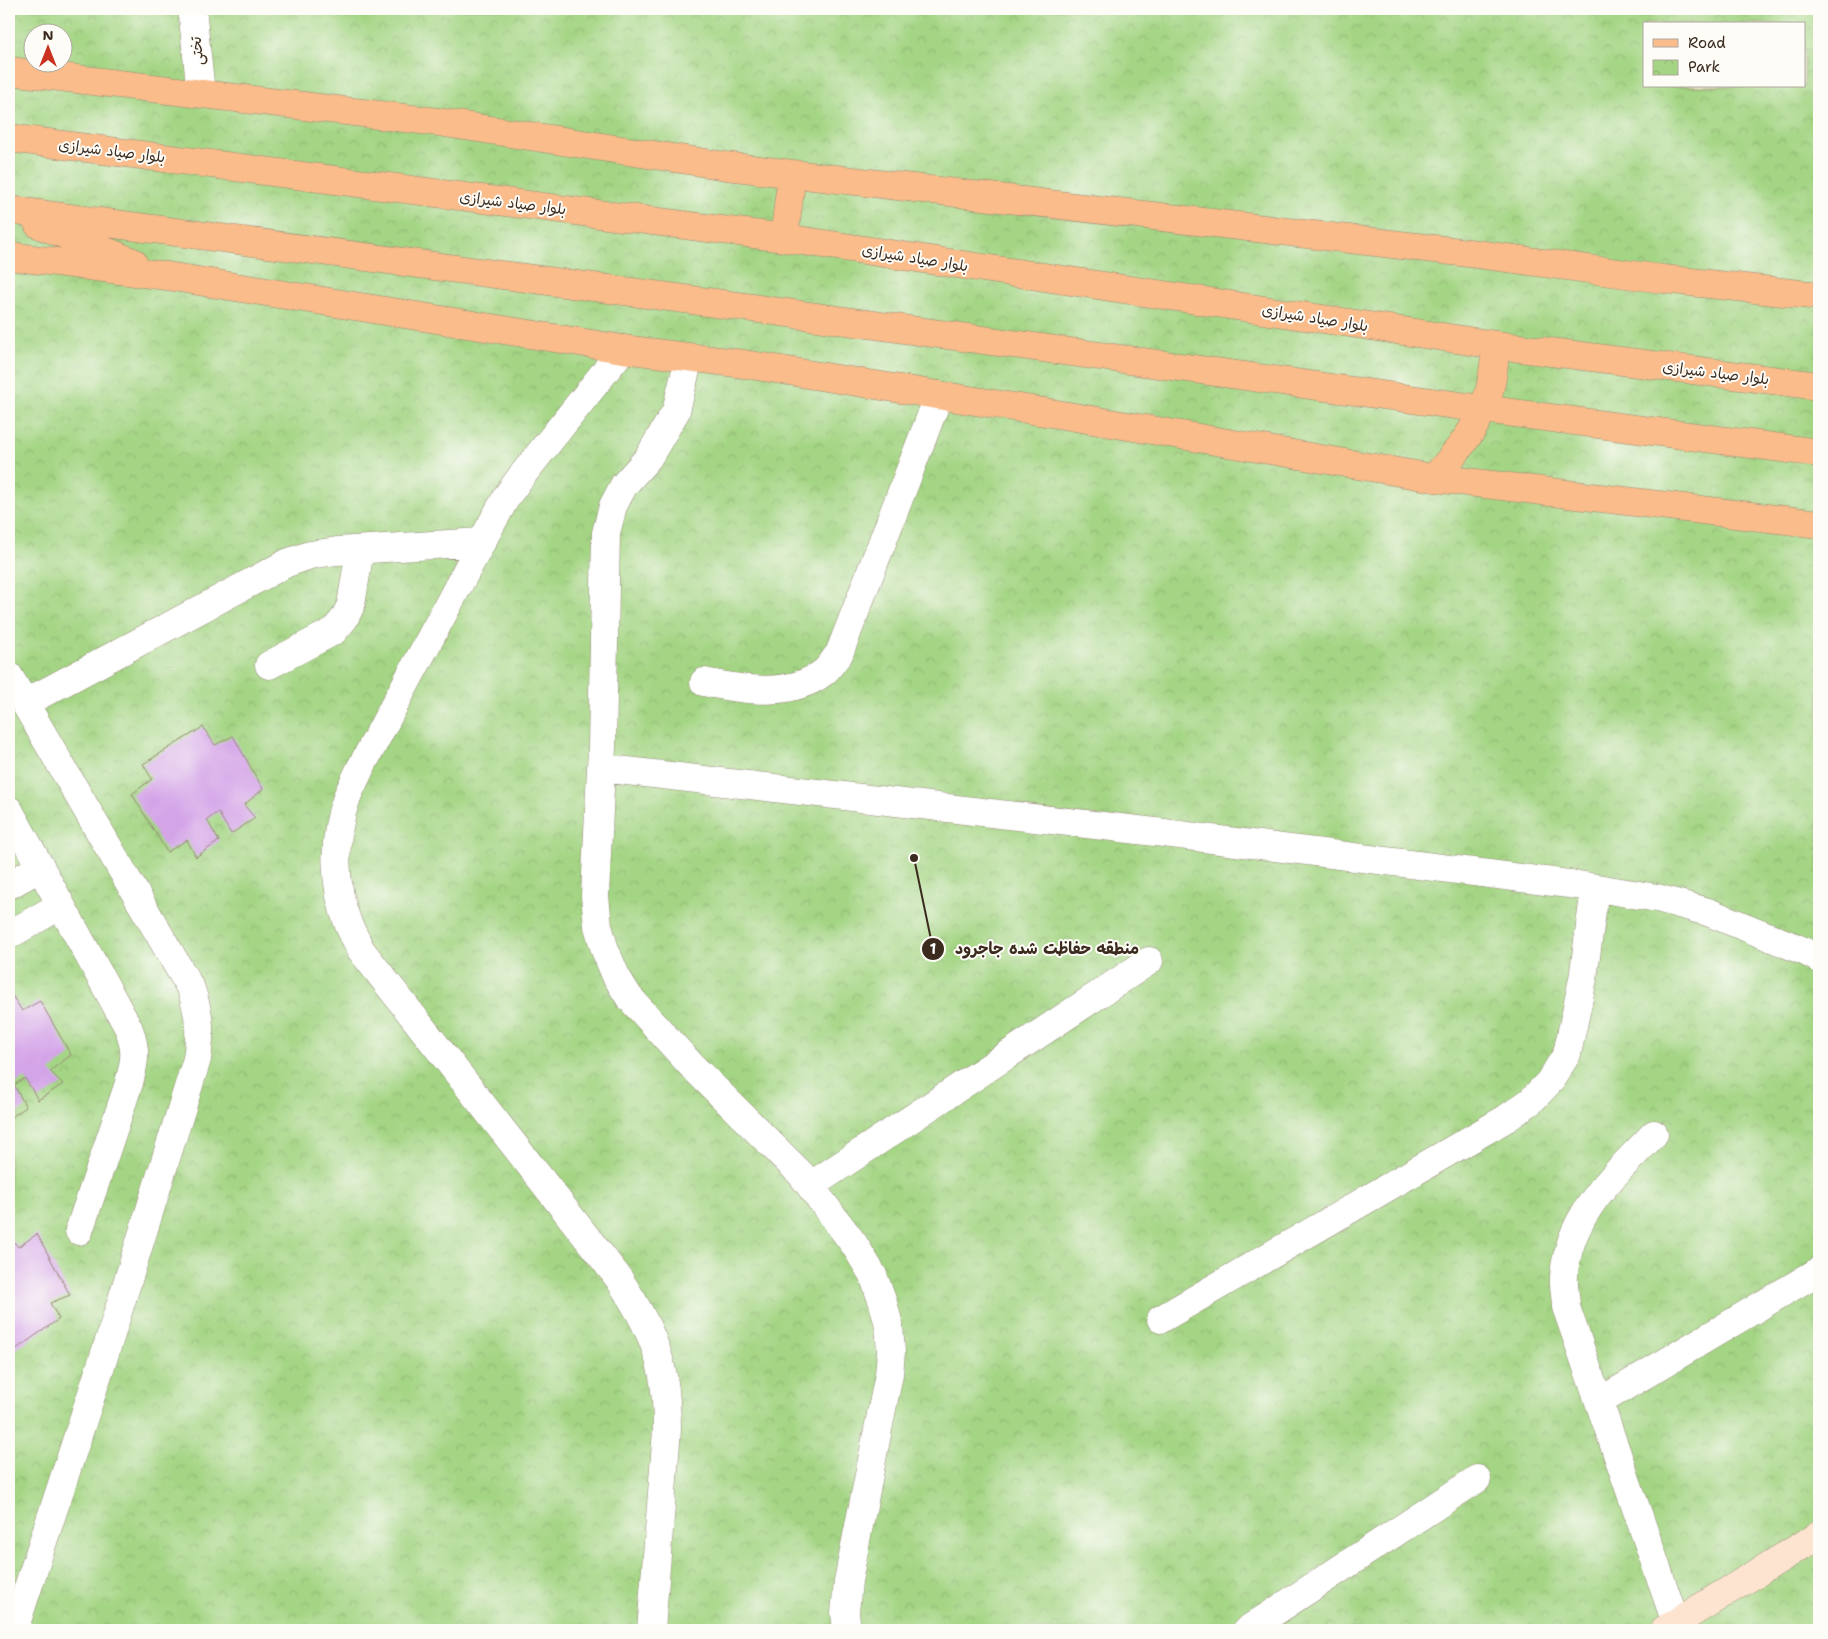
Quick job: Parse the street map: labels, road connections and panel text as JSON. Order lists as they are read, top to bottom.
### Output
{
  "streets": {
    "main road": ["بلوار صیاد شیرازی"],
    "street": ["تختی"]
  },
  "places": ["منطقه حفاظت شده جاجرود"],
  "legend": ["Road", "Park"],
  "north": "top"
}
